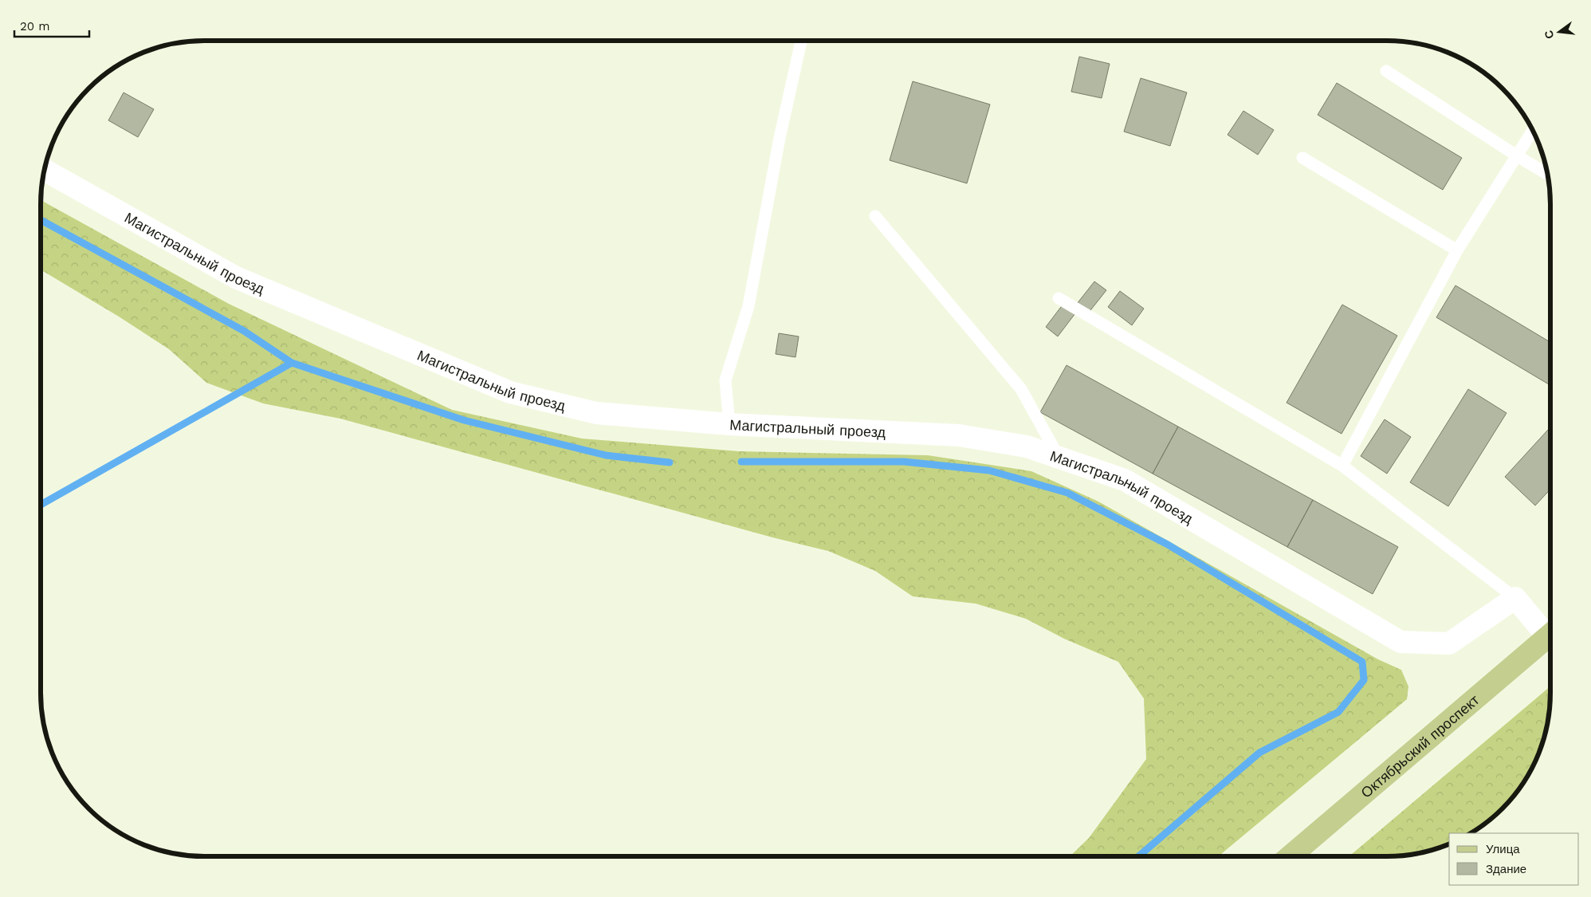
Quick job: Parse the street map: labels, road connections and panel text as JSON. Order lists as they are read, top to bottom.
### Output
{
  "streets": {
    "main road": ["Октябрьский проспект"],
    "street": ["Магистральный проезд"]
  },
  "legend": ["Улица", "Здание"],
  "scale_bar": "20 m",
  "north": "left"
}
